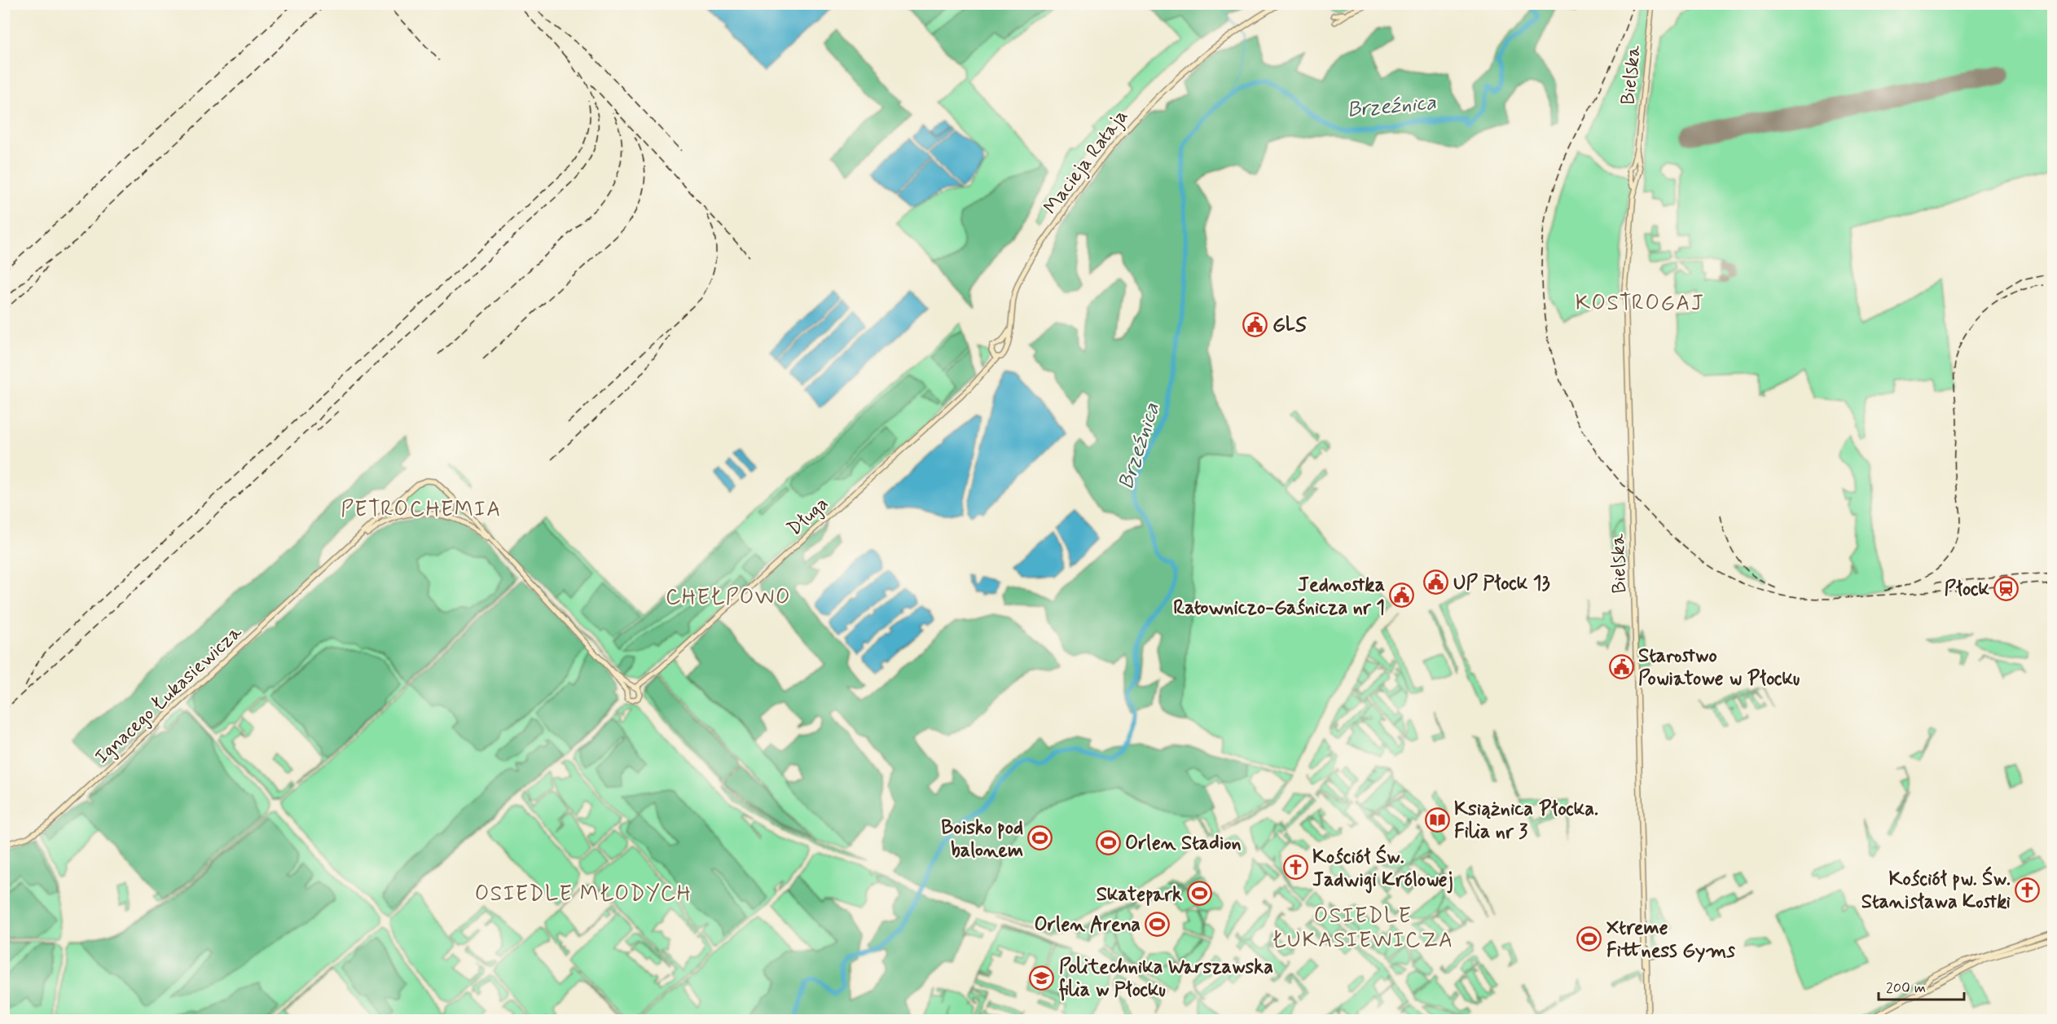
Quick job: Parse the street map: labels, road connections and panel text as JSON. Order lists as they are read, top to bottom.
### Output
{
  "streets": {
    "main road": [
      "Bielska",
      "Macieja Rataja",
      "Długa",
      "Ignacego Łukasiewicza"
    ]
  },
  "crossings": [
    ["Macieja Rataja", "Długa"],
    ["Długa", "Ignacego Łukasiewicza"]
  ],
  "districts": [
    "KOSTROGAJ",
    "PETROCHEMIA",
    "CHEŁPOWO",
    "OSIEDLE MŁODYCH",
    "OSIEDLE ŁUKASIEWICZA"
  ],
  "water": ["Brzeźnica"],
  "places": {
    "public building": [
      "GLS",
      "UP Płock 13",
      "Jednostka Ratowniczo-Gaśnicza nr 1",
      "Starostwo Powiatowe w Płocku"
    ],
    "station": ["Płock"],
    "library": ["Książnica Płocka. Filia nr 3"],
    "sports": [
      "Boisko pod balonem",
      "Orlen Stadion",
      "Skatepark",
      "Orlen Arena",
      "Xtreme Fittness Gyms"
    ],
    "church": ["Kościół Św. Jadwigi Królowej", "Kościół pw. Św. Stanisława Kostki"],
    "school or university": ["Politechnika Warszawska filia w Płocku"]
  },
  "scale_bar": "200 m"
}
